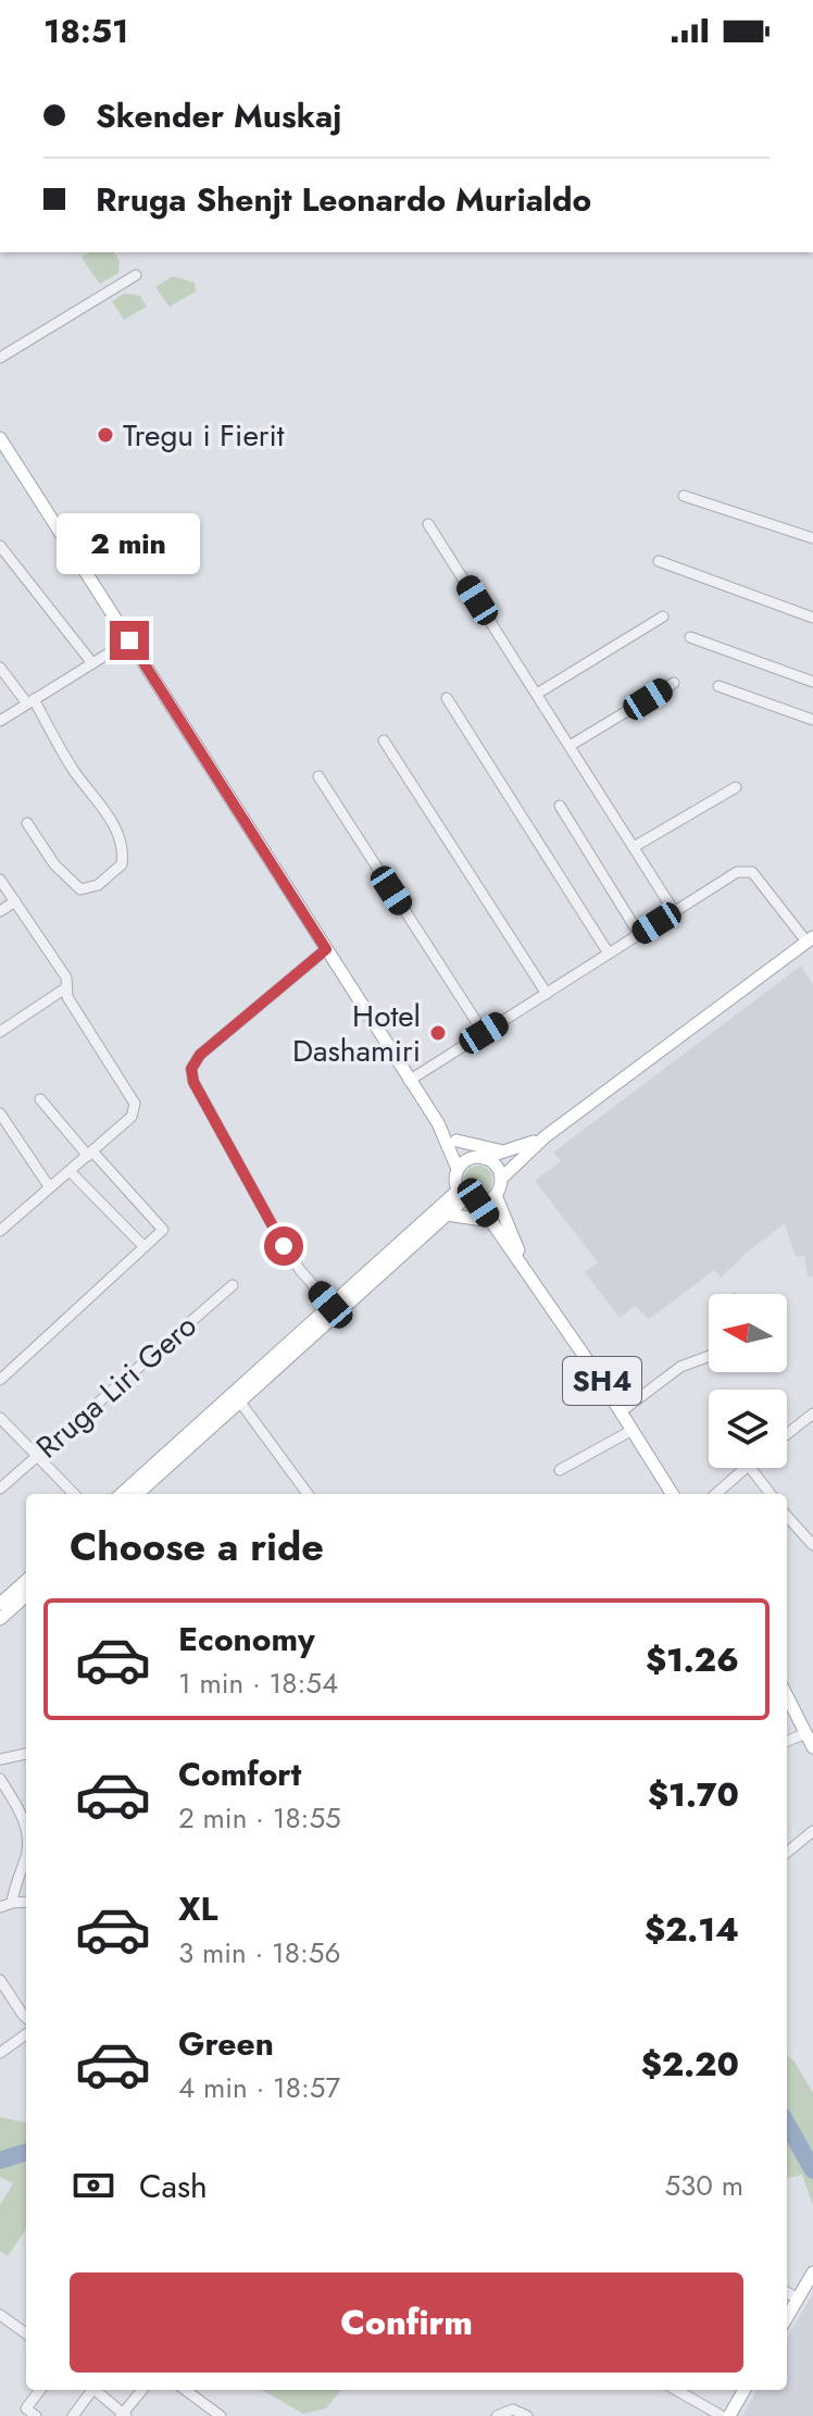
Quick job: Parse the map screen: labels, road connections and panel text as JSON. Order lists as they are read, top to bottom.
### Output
{
  "streets": {
    "main road": ["SH4"],
    "street": ["Rruga Liri Gero"]
  },
  "places": ["Tregu i Fierit", "Hotel Dashamiri"],
  "north": "left",
  "page": {
    "status": "18:51",
    "banner": ["Skender Muskaj", "Rruga Shenjt Leonardo Murialdo"],
    "bubble": "2 min",
    "heading": "Choose a ride",
    "list": [
      {
        "name": "Economy",
        "note": "1 min · 18:54",
        "value": "$1.26"
      },
      {
        "name": "Comfort",
        "note": "2 min · 18:55",
        "value": "$1.70"
      },
      {
        "name": "XL",
        "note": "3 min · 18:56",
        "value": "$2.14"
      },
      {
        "name": "Green",
        "note": "4 min · 18:57",
        "value": "$2.20"
      }
    ],
    "pay": ["Cash", "530 m"],
    "buttons": "Confirm"
  }
}
